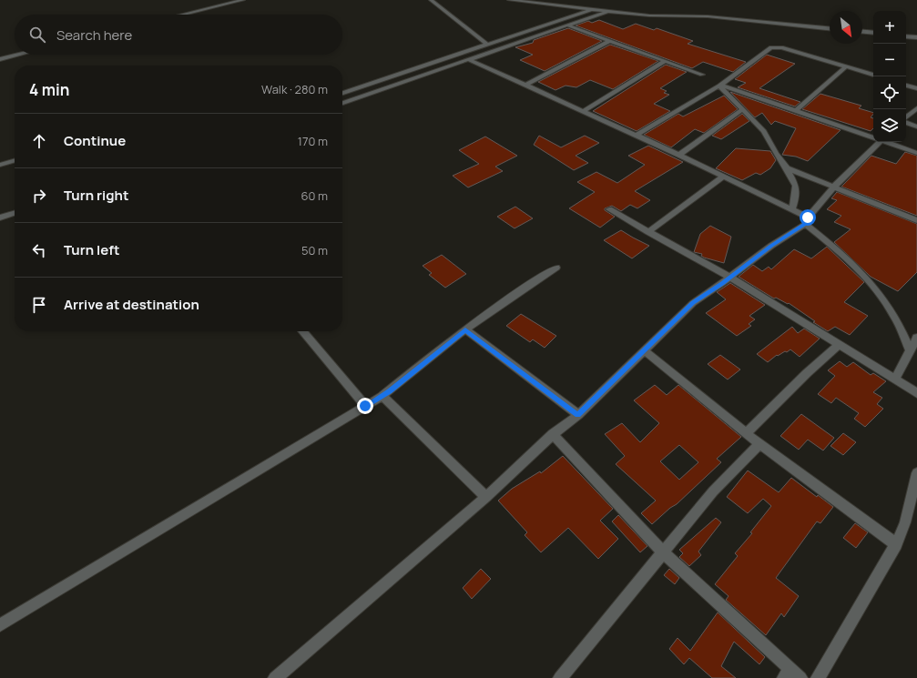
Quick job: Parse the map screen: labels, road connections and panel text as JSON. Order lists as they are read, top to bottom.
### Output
{
  "north": "bottom right",
  "page": {
    "map_buttons": ["+", "−"],
    "search": "Search here",
    "heading": ["4 min", "Walk · 280 m"],
    "list": [
      ["Continue", "170 m"],
      ["Turn right", "60 m"],
      ["Turn left", "50 m"],
      "Arrive at destination"
    ]
  }
}
